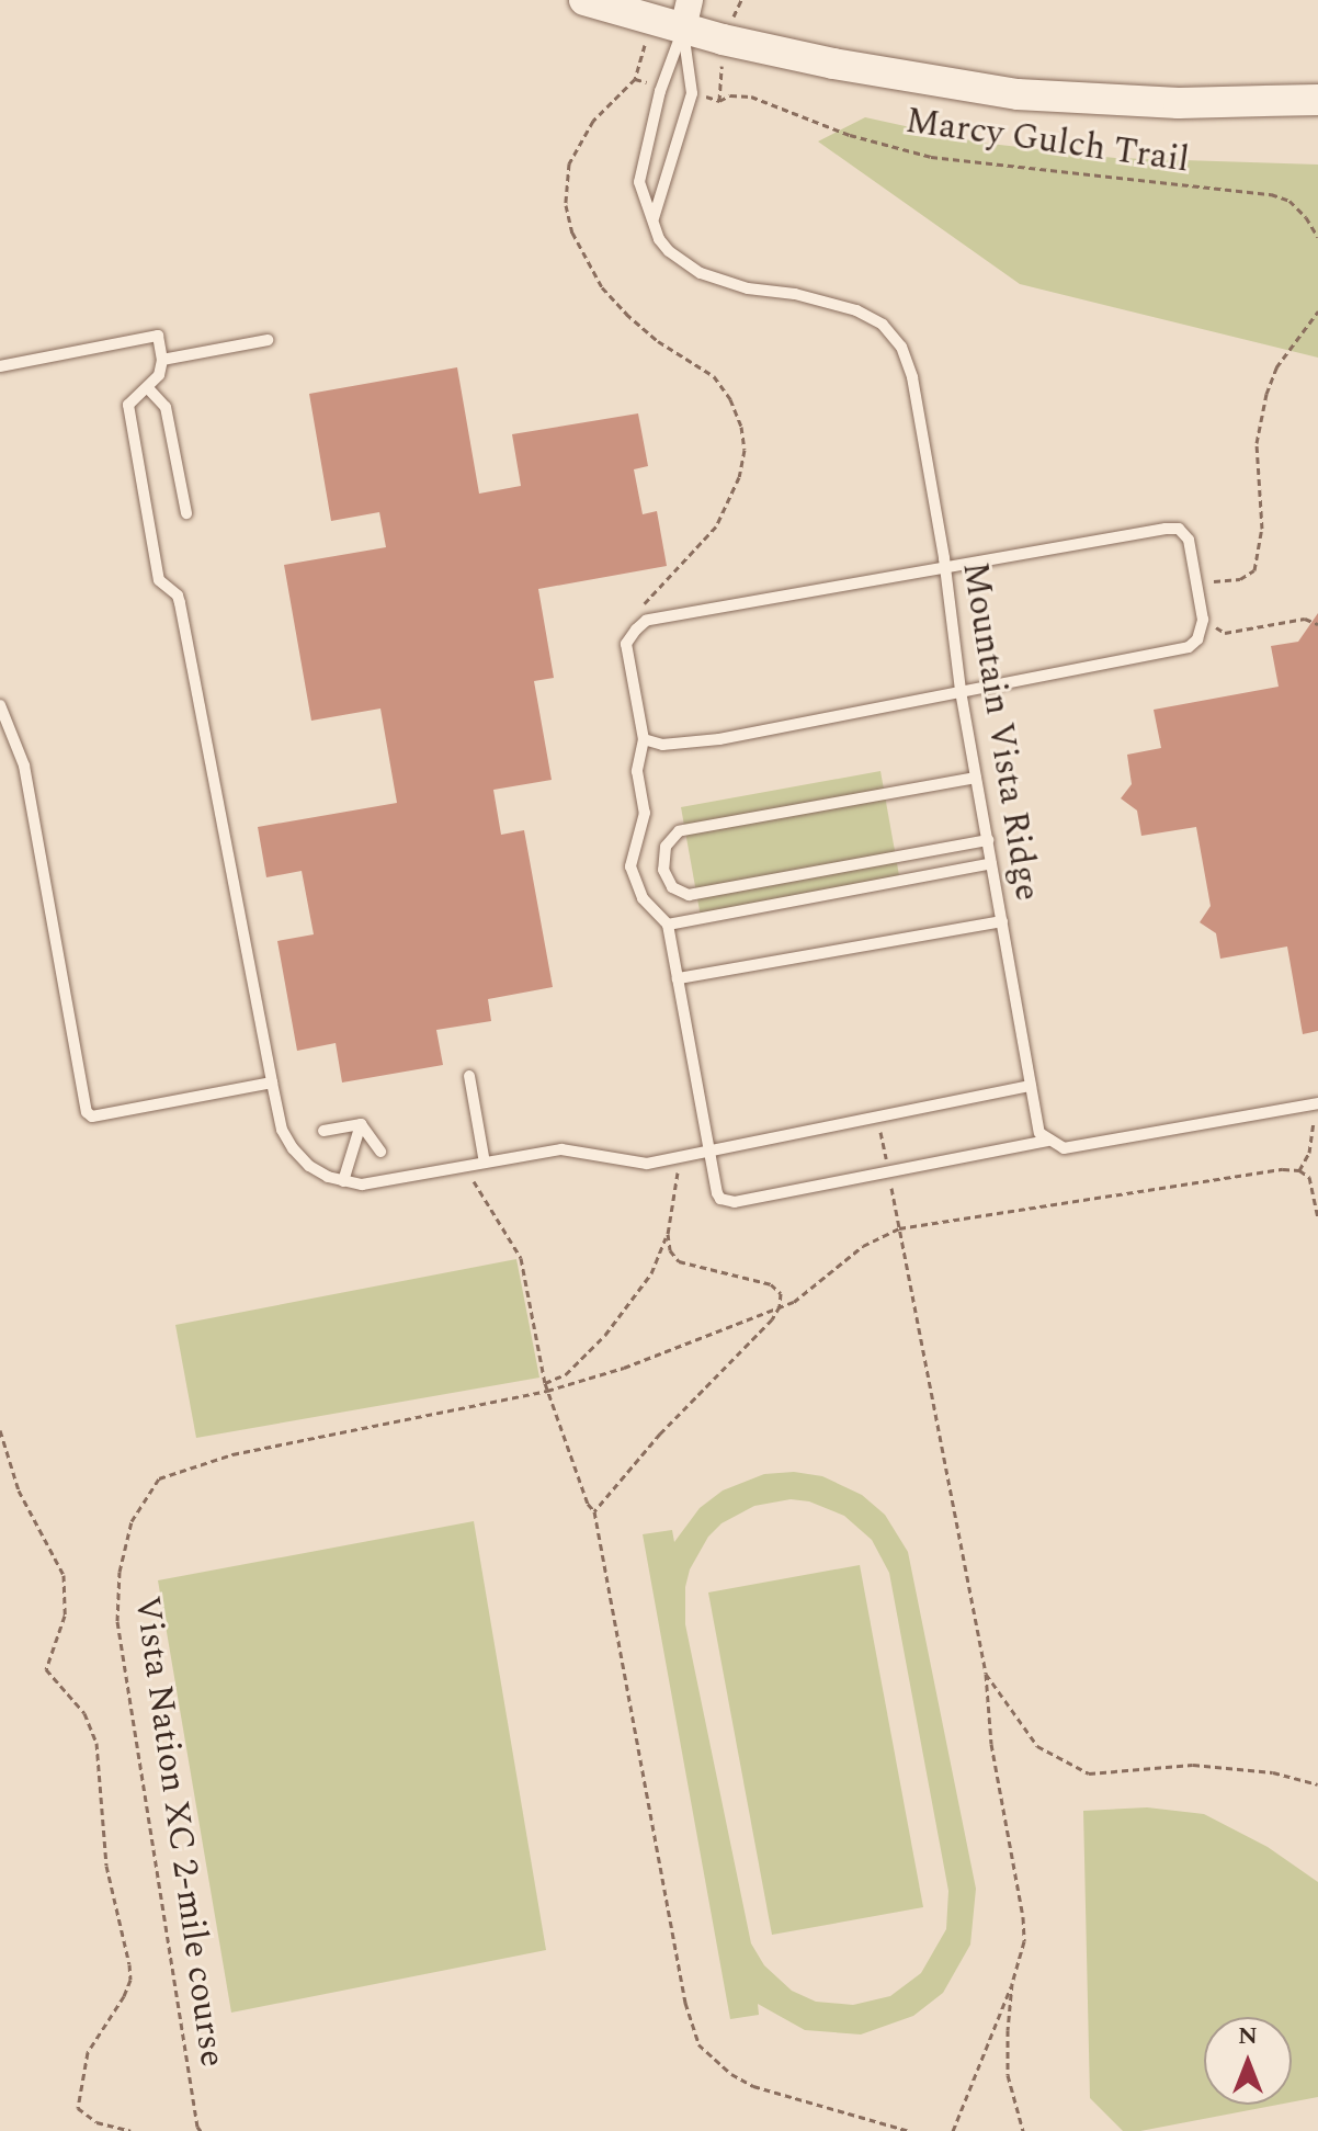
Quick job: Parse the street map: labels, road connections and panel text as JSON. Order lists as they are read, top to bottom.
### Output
{
  "streets": {
    "lane": ["Mountain Vista Ridge"],
    "path": ["Marcy Gulch Trail", "Vista Nation XC 2-mile course"]
  },
  "north": "top"
}
